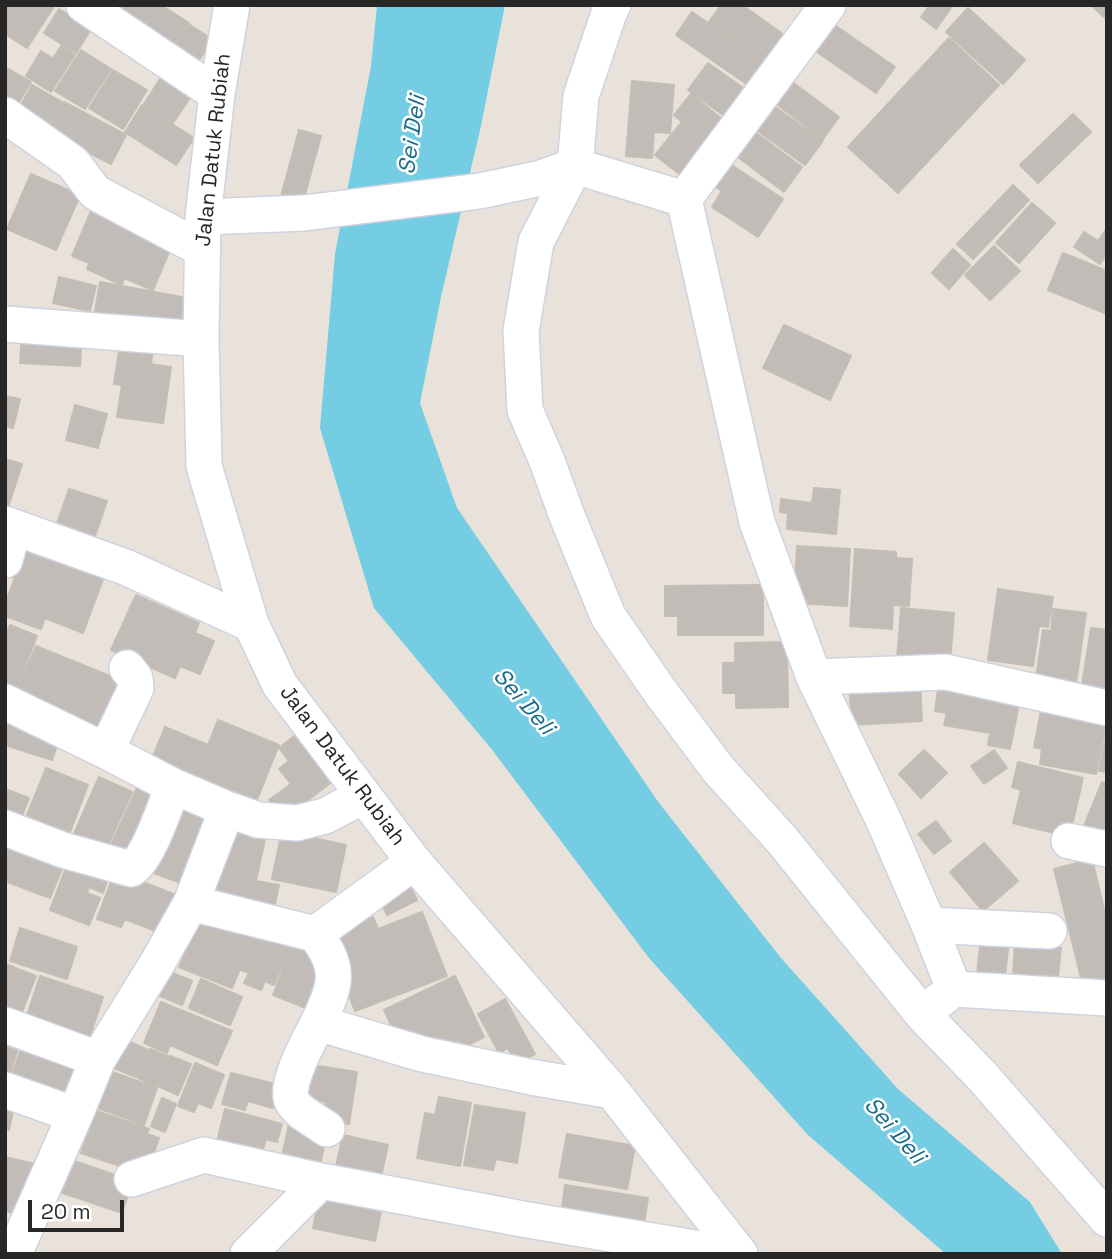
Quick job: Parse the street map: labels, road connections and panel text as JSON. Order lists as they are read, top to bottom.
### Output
{
  "streets": {
    "street": ["Jalan Datuk Rubiah"]
  },
  "water": ["Sei Deli"],
  "scale_bar": "20 m"
}
